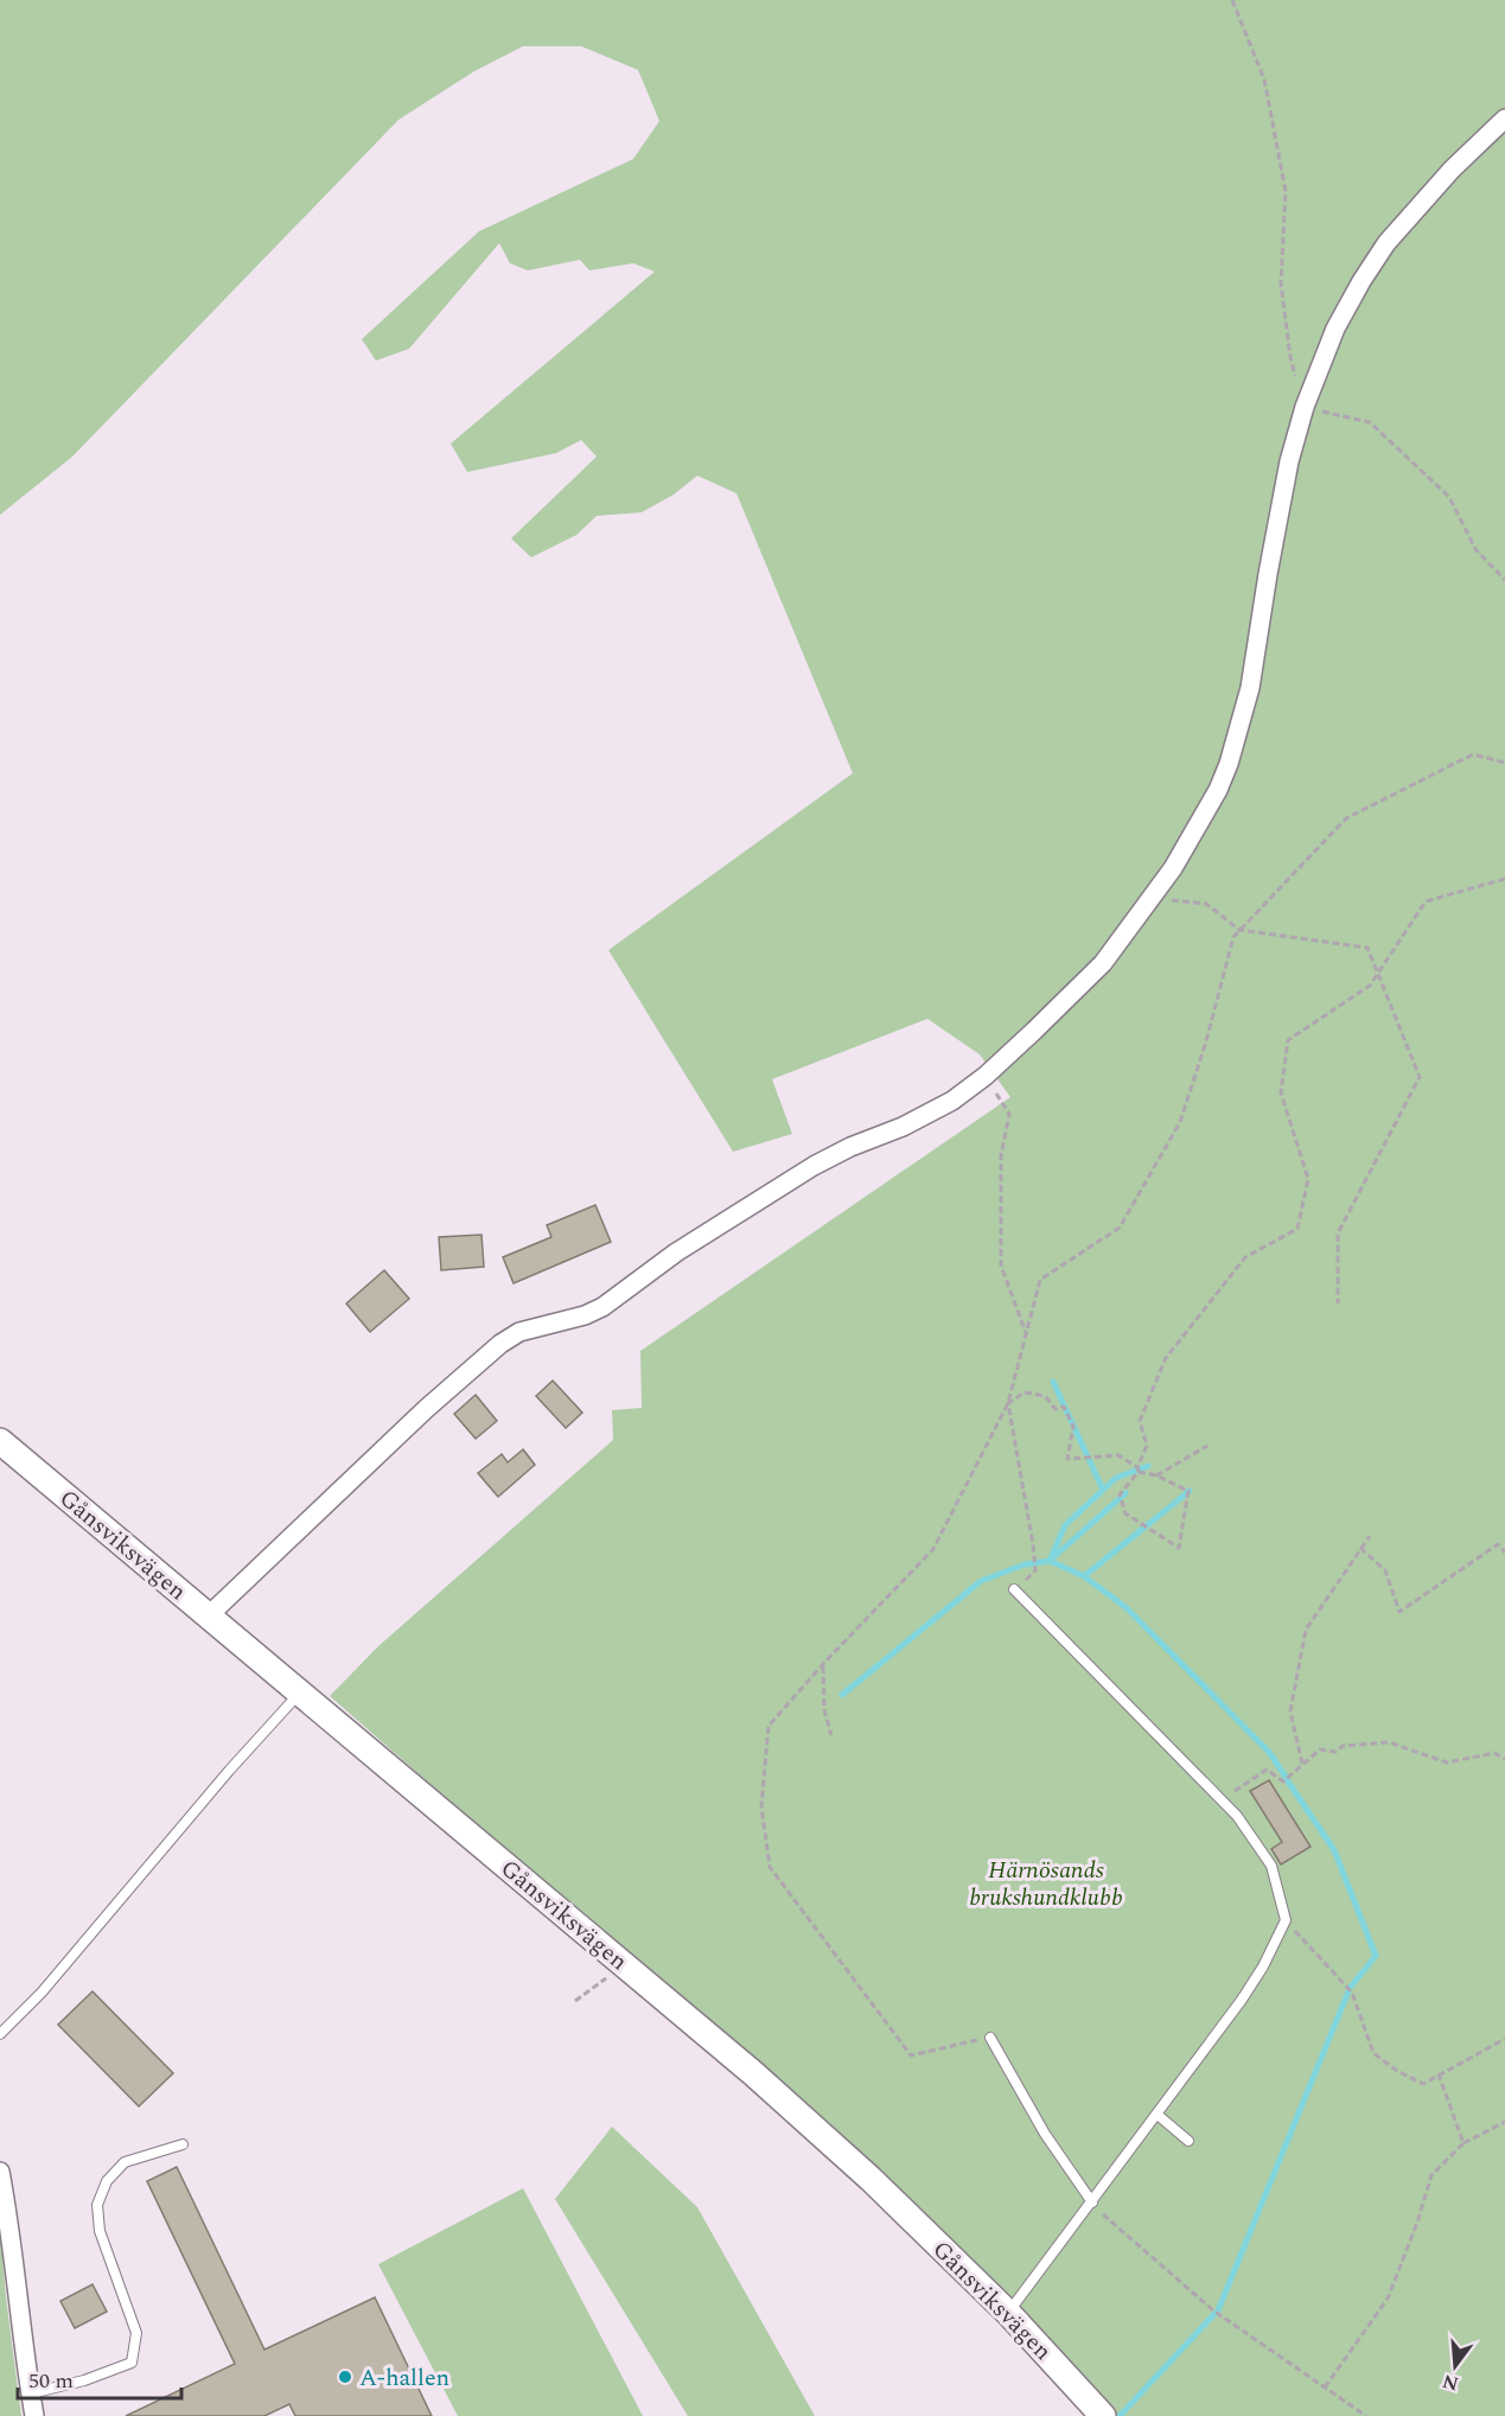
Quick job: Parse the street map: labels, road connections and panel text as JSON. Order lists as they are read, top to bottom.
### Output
{
  "streets": {
    "main road": ["Gånsviksvägen"]
  },
  "parks": ["Härnösands brukshundklubb"],
  "places": ["A-hallen"],
  "scale_bar": "50 m",
  "north": "bottom"
}
